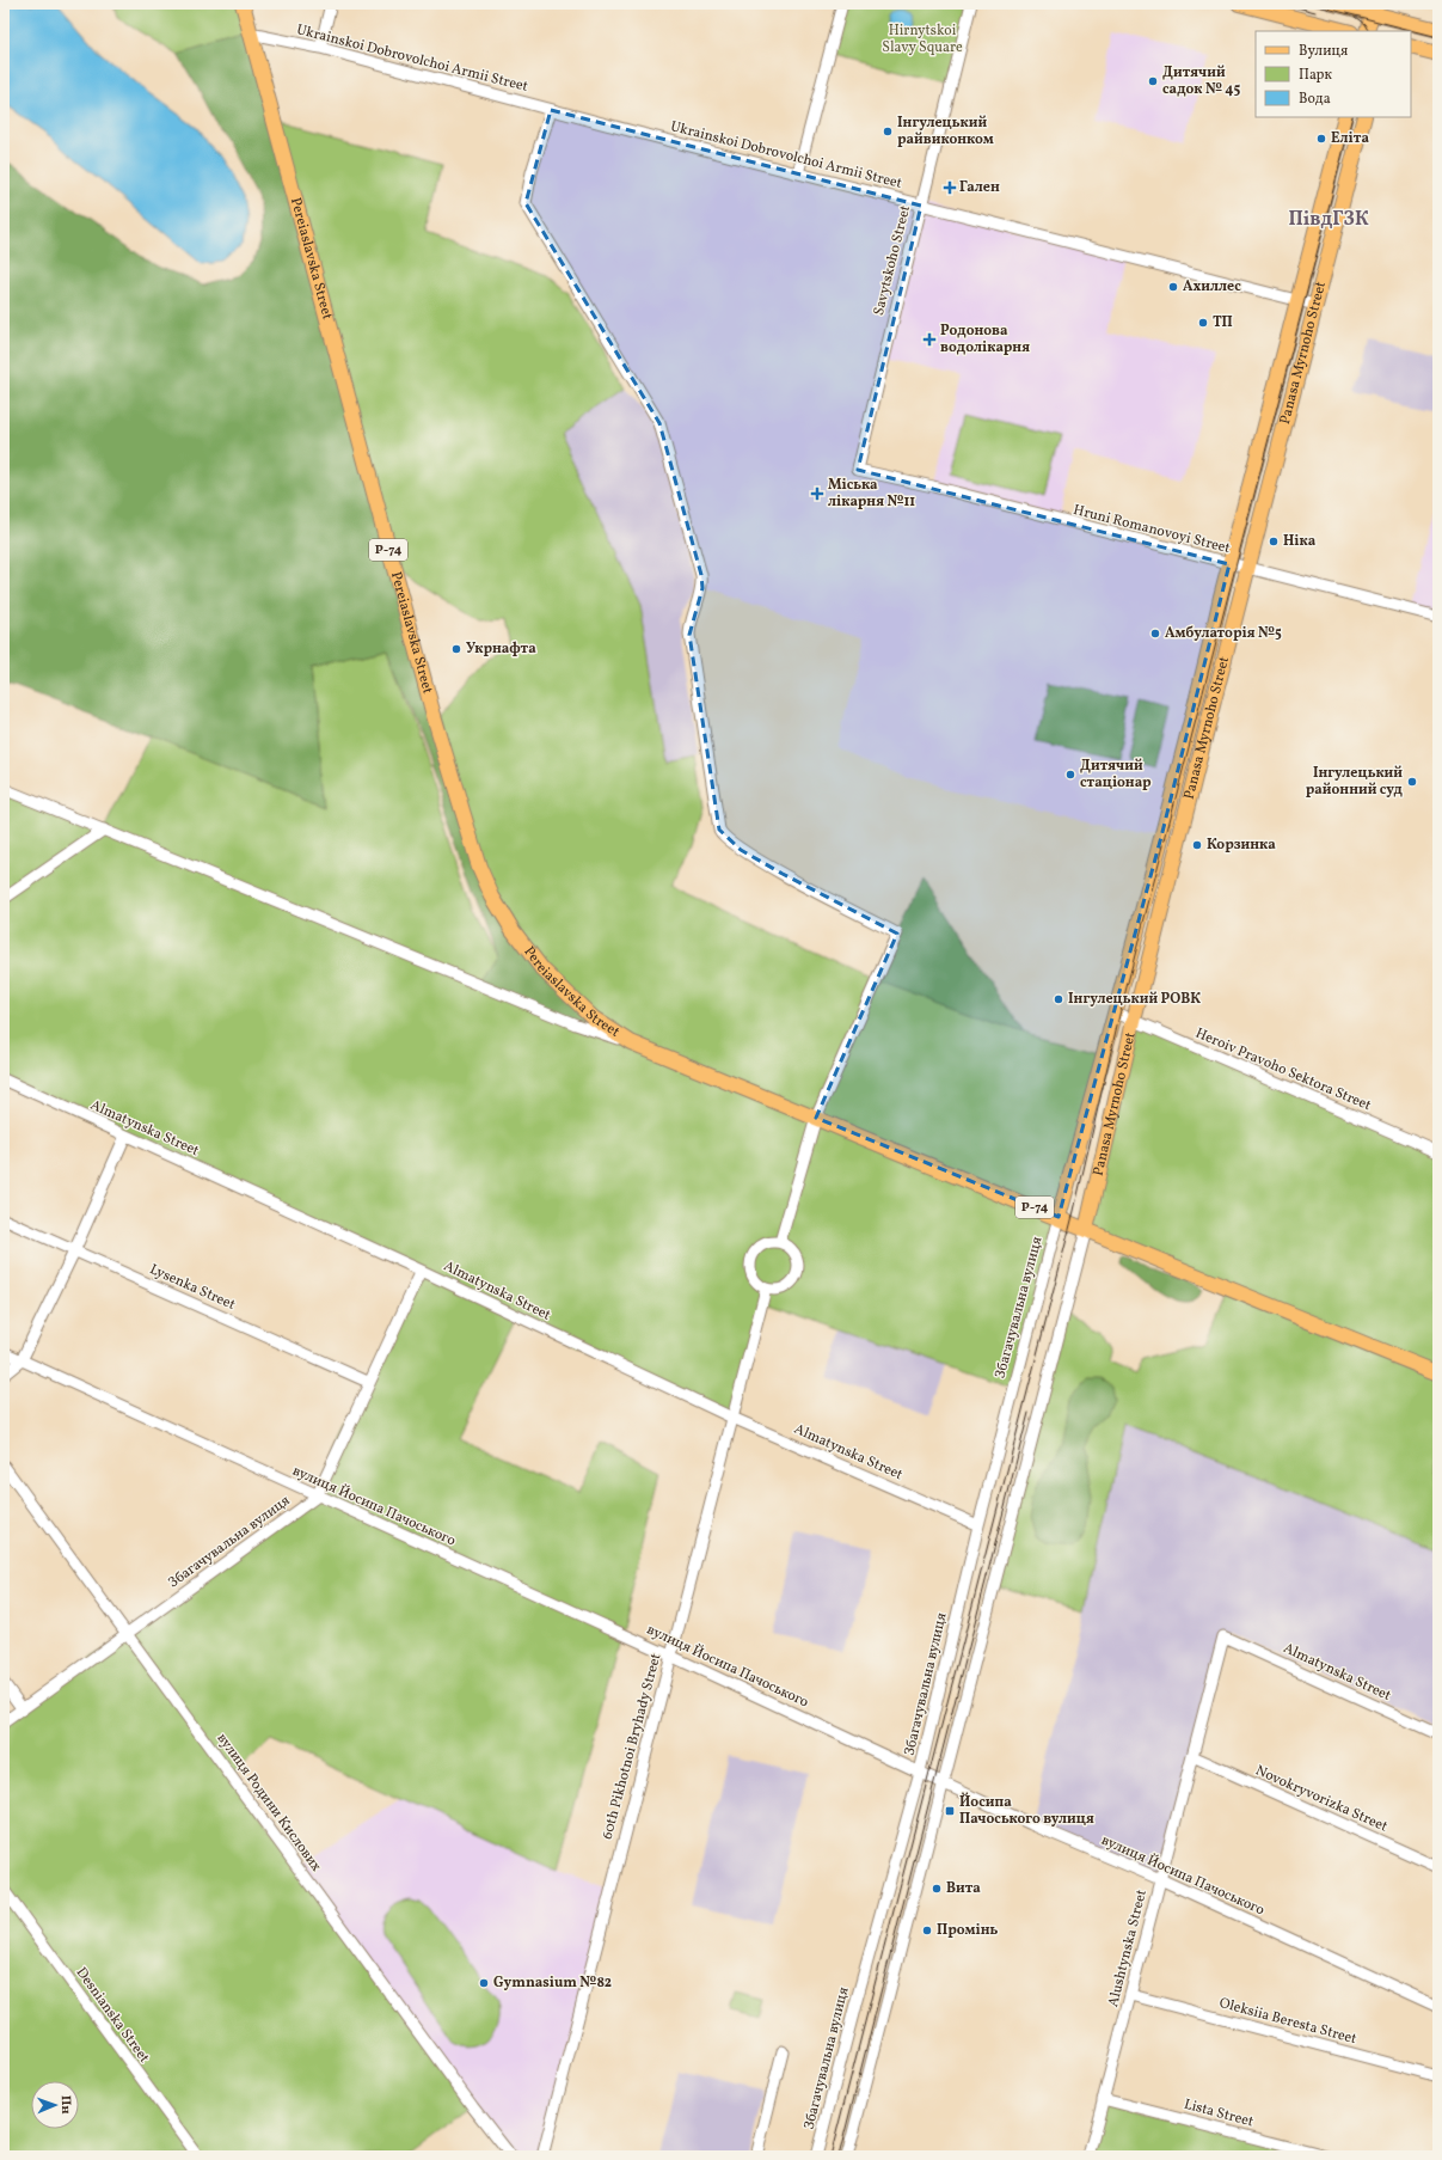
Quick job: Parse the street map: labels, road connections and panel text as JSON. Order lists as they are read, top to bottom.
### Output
{
  "streets": {
    "main road": ["Pereiaslavska Street", "Panasa Myrnoho Street", "Р-74"],
    "street": [
      "Ukrainskoi Dobrovolchoi Armii Street",
      "Savytskoho Street",
      "Hruni Romanovoyi Street",
      "Heroiv Pravoho Sektora Street",
      "Almatynska Street",
      "Lysenka Street",
      "Збагачувальна вулиця",
      "вулиця Йосипа Пачоського",
      "60th Pikhotnoi Bryhady Street",
      "Novokryvorizka Street",
      "вулиця Родини Кислових",
      "Alushtynska Street",
      "Desnianska Street",
      "Oleksiia Beresta Street",
      "Lista Street"
    ]
  },
  "crossings": [
    ["Ukrainskoi Dobrovolchoi Armii Street", "Pereiaslavska Street"],
    ["Ukrainskoi Dobrovolchoi Armii Street", "Savytskoho Street"],
    ["Ukrainskoi Dobrovolchoi Armii Street", "Panasa Myrnoho Street"],
    ["Pereiaslavska Street", "Р-74"],
    ["Savytskoho Street", "Hruni Romanovoyi Street"],
    ["Panasa Myrnoho Street", "Hruni Romanovoyi Street"],
    ["Panasa Myrnoho Street", "Р-74"],
    ["Panasa Myrnoho Street", "Heroiv Pravoho Sektora Street"],
    ["Panasa Myrnoho Street", "Збагачувальна вулиця"],
    ["Р-74", "Збагачувальна вулиця"],
    ["Almatynska Street", "Збагачувальна вулиця"],
    ["Almatynska Street", "60th Pikhotnoi Bryhady Street"],
    ["Almatynska Street", "Alushtynska Street"],
    ["Збагачувальна вулиця", "вулиця Йосипа Пачоського"],
    ["Збагачувальна вулиця", "вулиця Родини Кислових"],
    ["вулиця Йосипа Пачоського", "60th Pikhotnoi Bryhady Street"],
    ["вулиця Йосипа Пачоського", "Alushtynska Street"],
    ["Novokryvorizka Street", "Alushtynska Street"],
    ["Alushtynska Street", "Oleksiia Beresta Street"],
    ["Alushtynska Street", "Lista Street"]
  ],
  "districts": ["ПівдГЗК"],
  "parks": ["Hirnytskoi Slavy Square"],
  "places": {
    "other": [
      "Дитячий садок № 45",
      "Інгулецький райвиконком",
      "Еліта",
      "Ахиллес",
      "ТП",
      "Ніка",
      "Амбулаторія №5",
      "Укрнафта",
      "Дитячий стаціонар",
      "Інгулецький районний суд",
      "Корзинка",
      "Інгулецький РОВК",
      "Вита",
      "Промінь",
      "Gymnasium №82"
    ],
    "health": ["Гален", "Родонова водолікарня", "Міська лікарня №11"],
    "transit": ["Йосипа Пачоського вулиця"]
  },
  "legend": ["Вулиця", "Парк", "Вода"],
  "north": "right"
}
